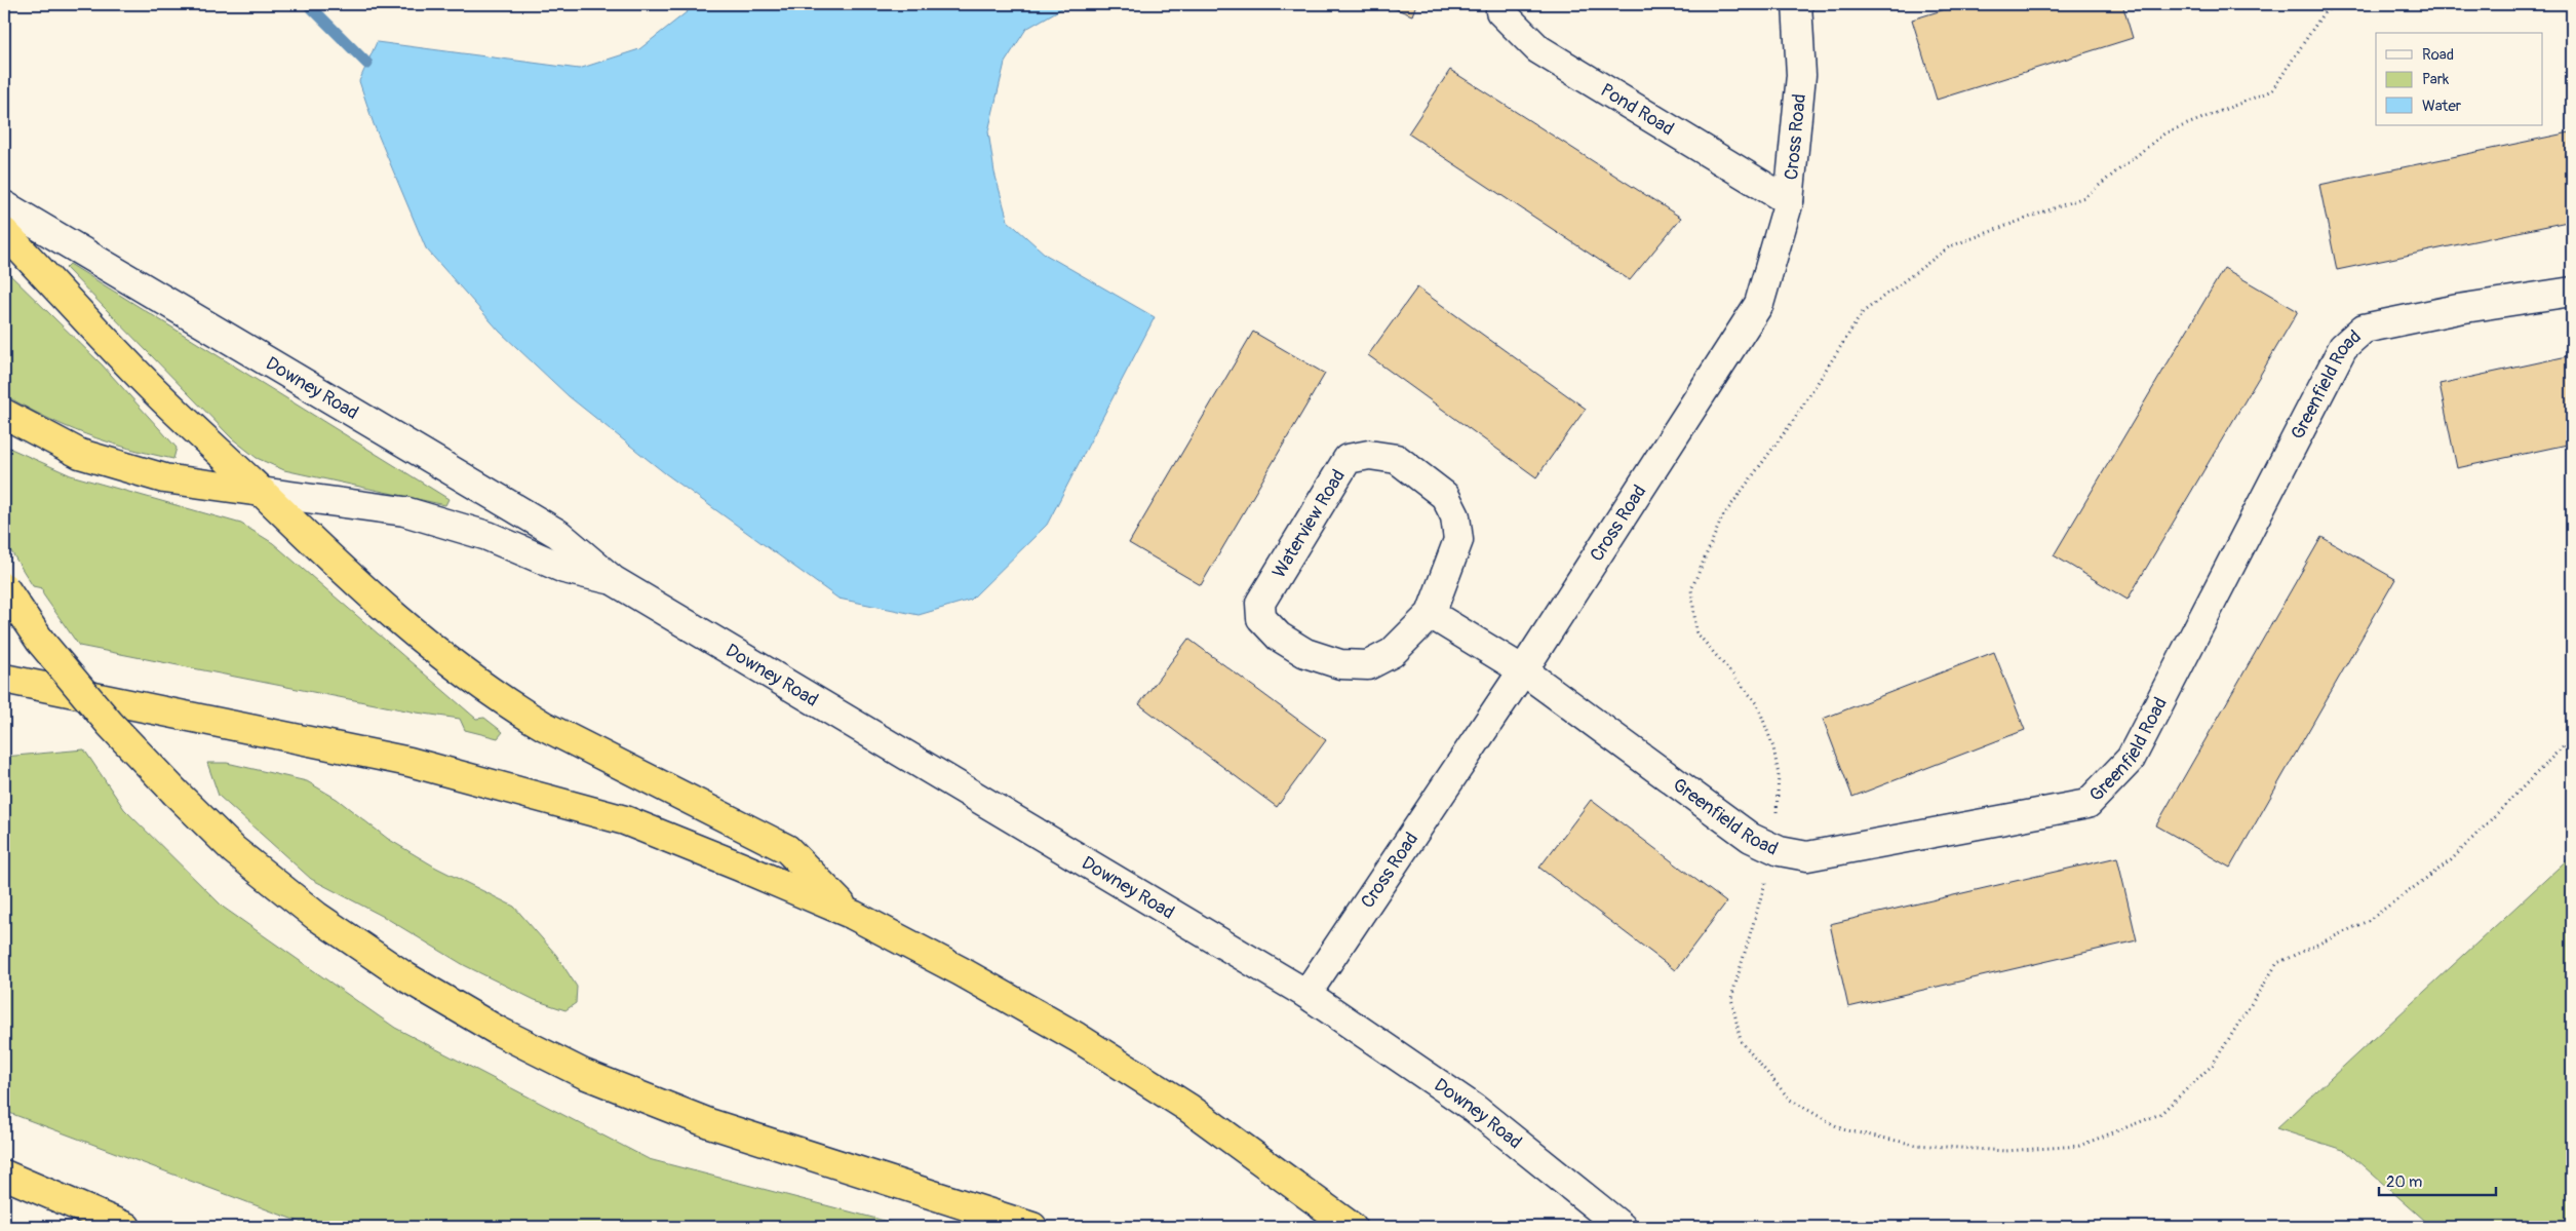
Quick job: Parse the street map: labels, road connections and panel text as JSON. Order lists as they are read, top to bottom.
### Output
{
  "streets": {
    "street": [
      "Pond Road",
      "Cross Road",
      "Greenfield Road",
      "Downey Road",
      "Waterview Road"
    ]
  },
  "crossings": [
    ["Pond Road", "Cross Road"],
    ["Cross Road", "Greenfield Road"],
    ["Cross Road", "Downey Road"]
  ],
  "legend": ["Road", "Park", "Water"],
  "scale_bar": "20 m"
}
